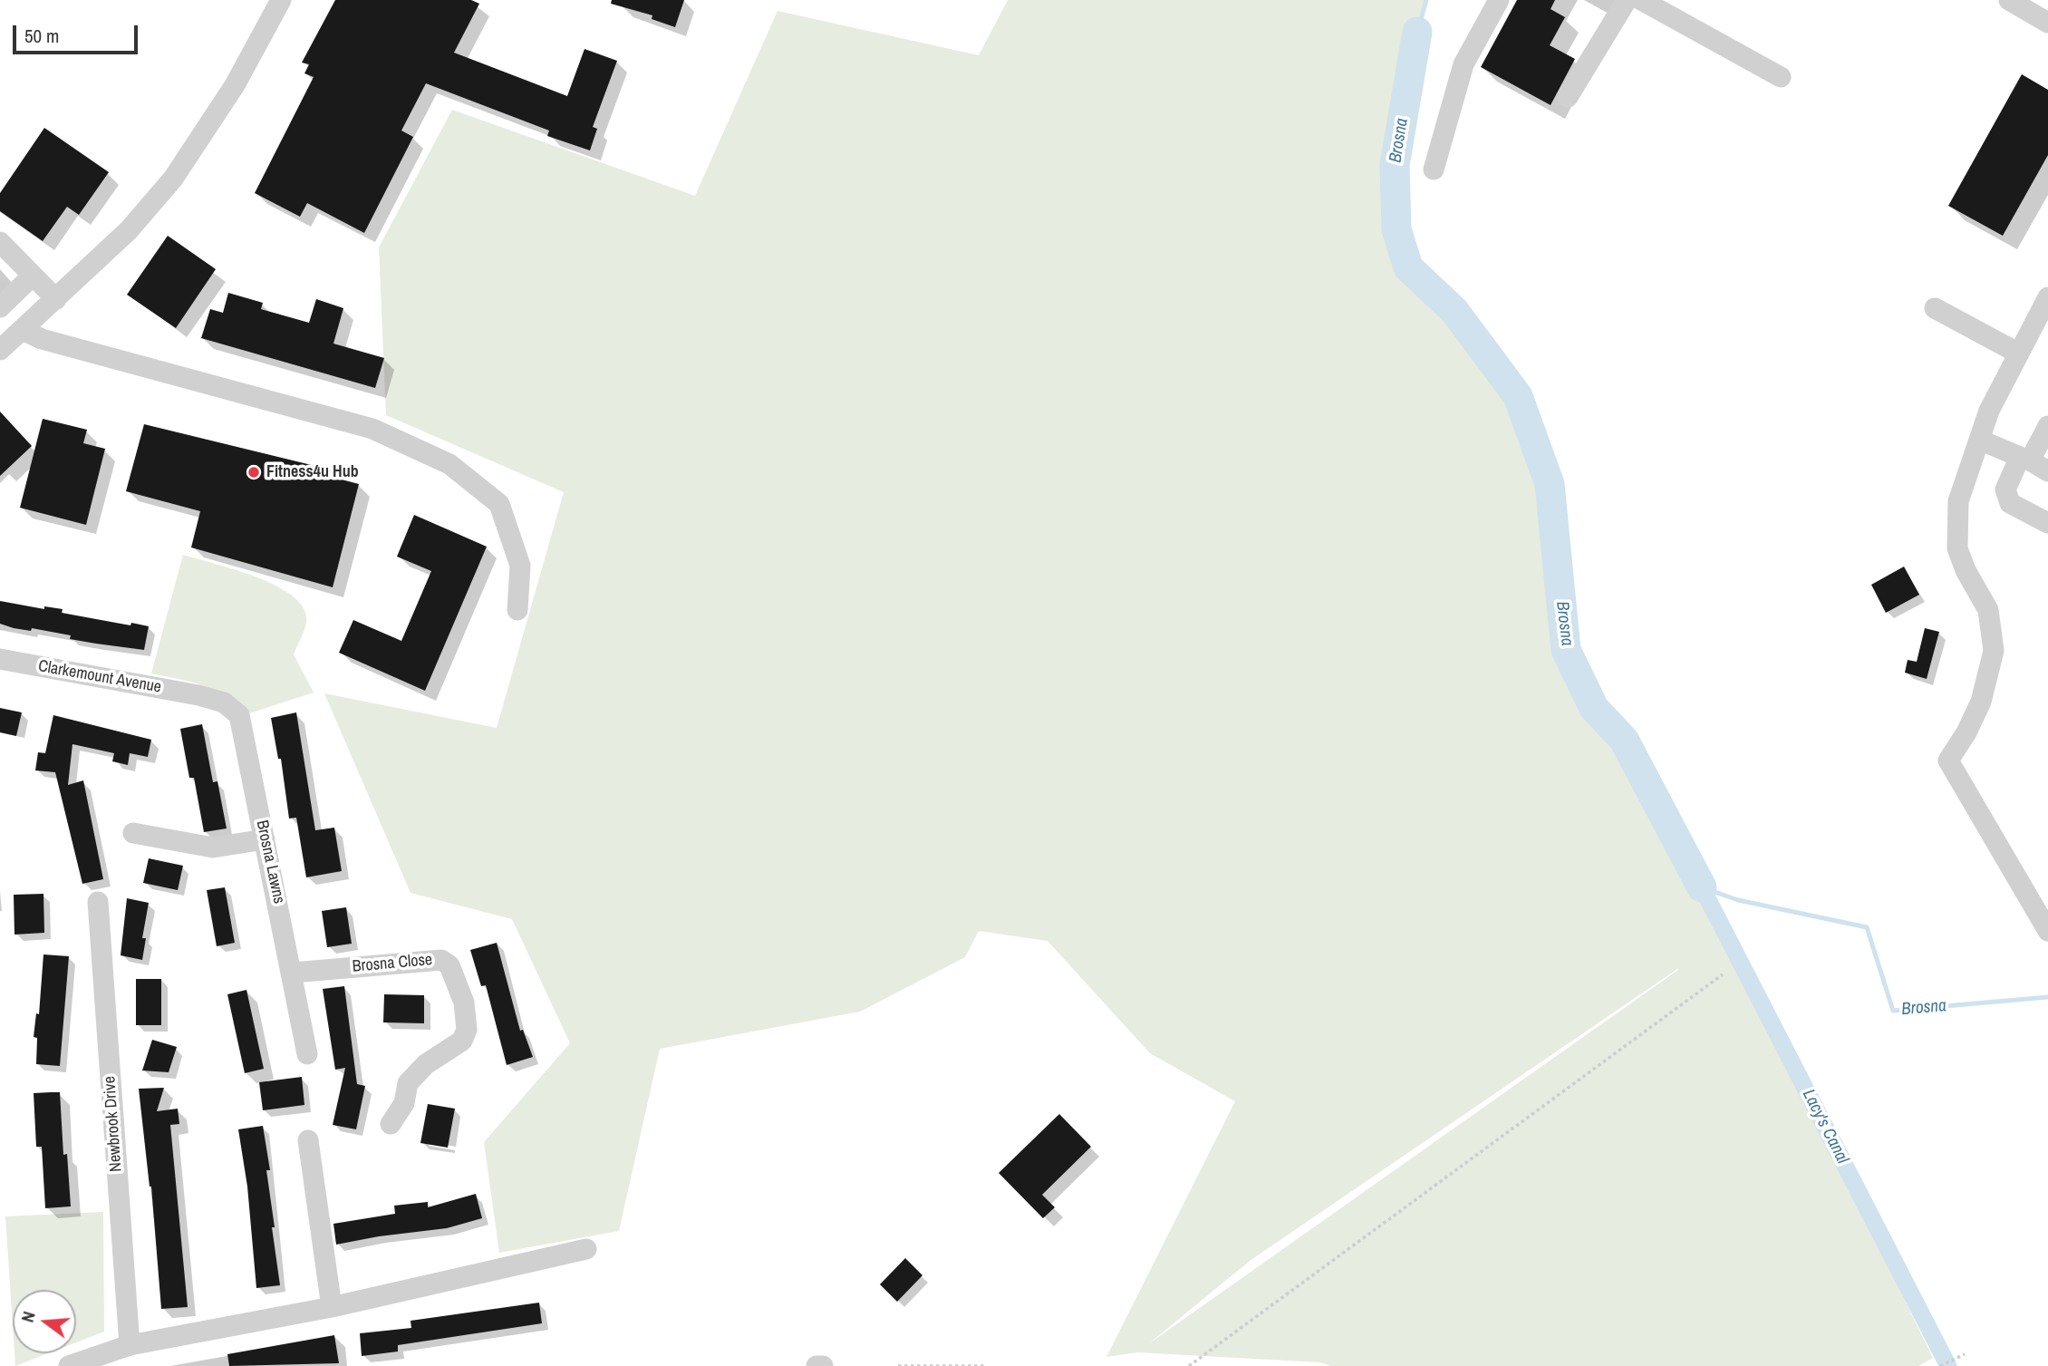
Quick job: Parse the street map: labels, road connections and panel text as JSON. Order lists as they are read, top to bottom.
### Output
{
  "streets": {
    "street": [
      "Clarkemount Avenue",
      "Brosna Lawns",
      "Brosna Close",
      "Newbrook Drive"
    ]
  },
  "crossings": [
    ["Clarkemount Avenue", "Brosna Lawns"],
    ["Brosna Lawns", "Brosna Close"]
  ],
  "water": ["Brosna", "Lacy's Canal"],
  "places": ["Fitness4u Hub"],
  "scale_bar": "50 m",
  "north": "left"
}
